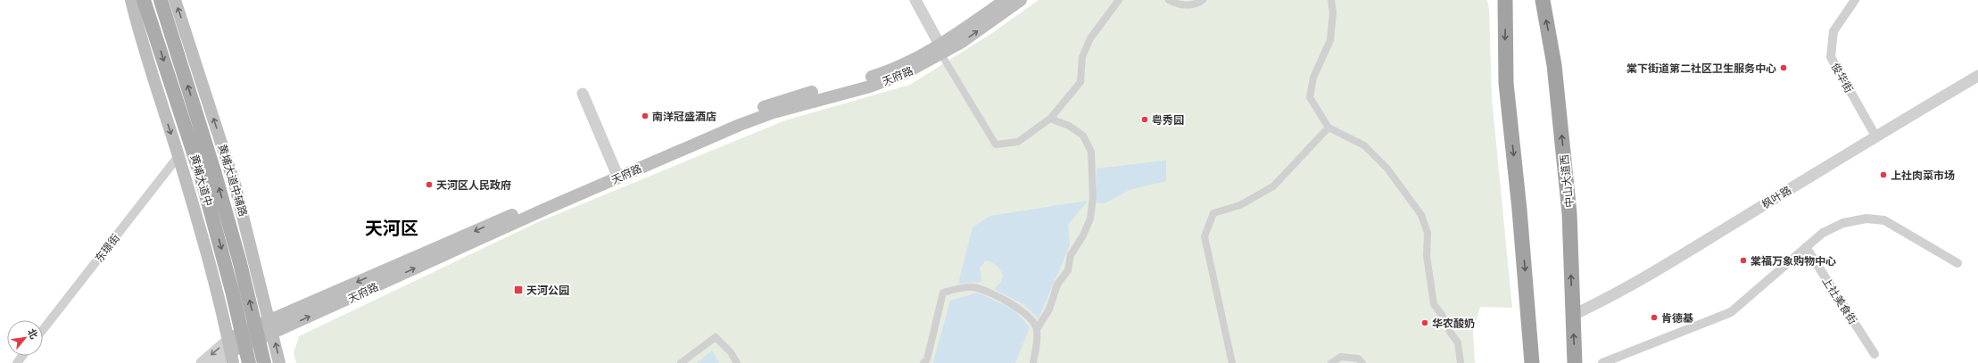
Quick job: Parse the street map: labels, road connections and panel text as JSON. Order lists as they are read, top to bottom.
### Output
{
  "streets": {
    "highway": ["中山大道西"],
    "main road": ["天府路", "黄埔大道中", "黄埔大道中辅路"],
    "street": [
      "俊华街",
      "枫叶路",
      "东璟街",
      "上社美食街"
    ]
  },
  "crossings": [
    ["天府路", "黄埔大道中辅路"],
    ["俊华街", "枫叶路"],
    ["中山大道西", "枫叶路"]
  ],
  "districts": ["天河区"],
  "places": {
    "other": [
      "棠下街道第二社区卫生服务中心",
      "南洋冠盛酒店",
      "粤秀园",
      "上社肉菜市场",
      "天河区人民政府",
      "棠福万象购物中心",
      "肯德基",
      "华农酸奶"
    ],
    "transit": ["天河公园"]
  },
  "north": "top right"
}
